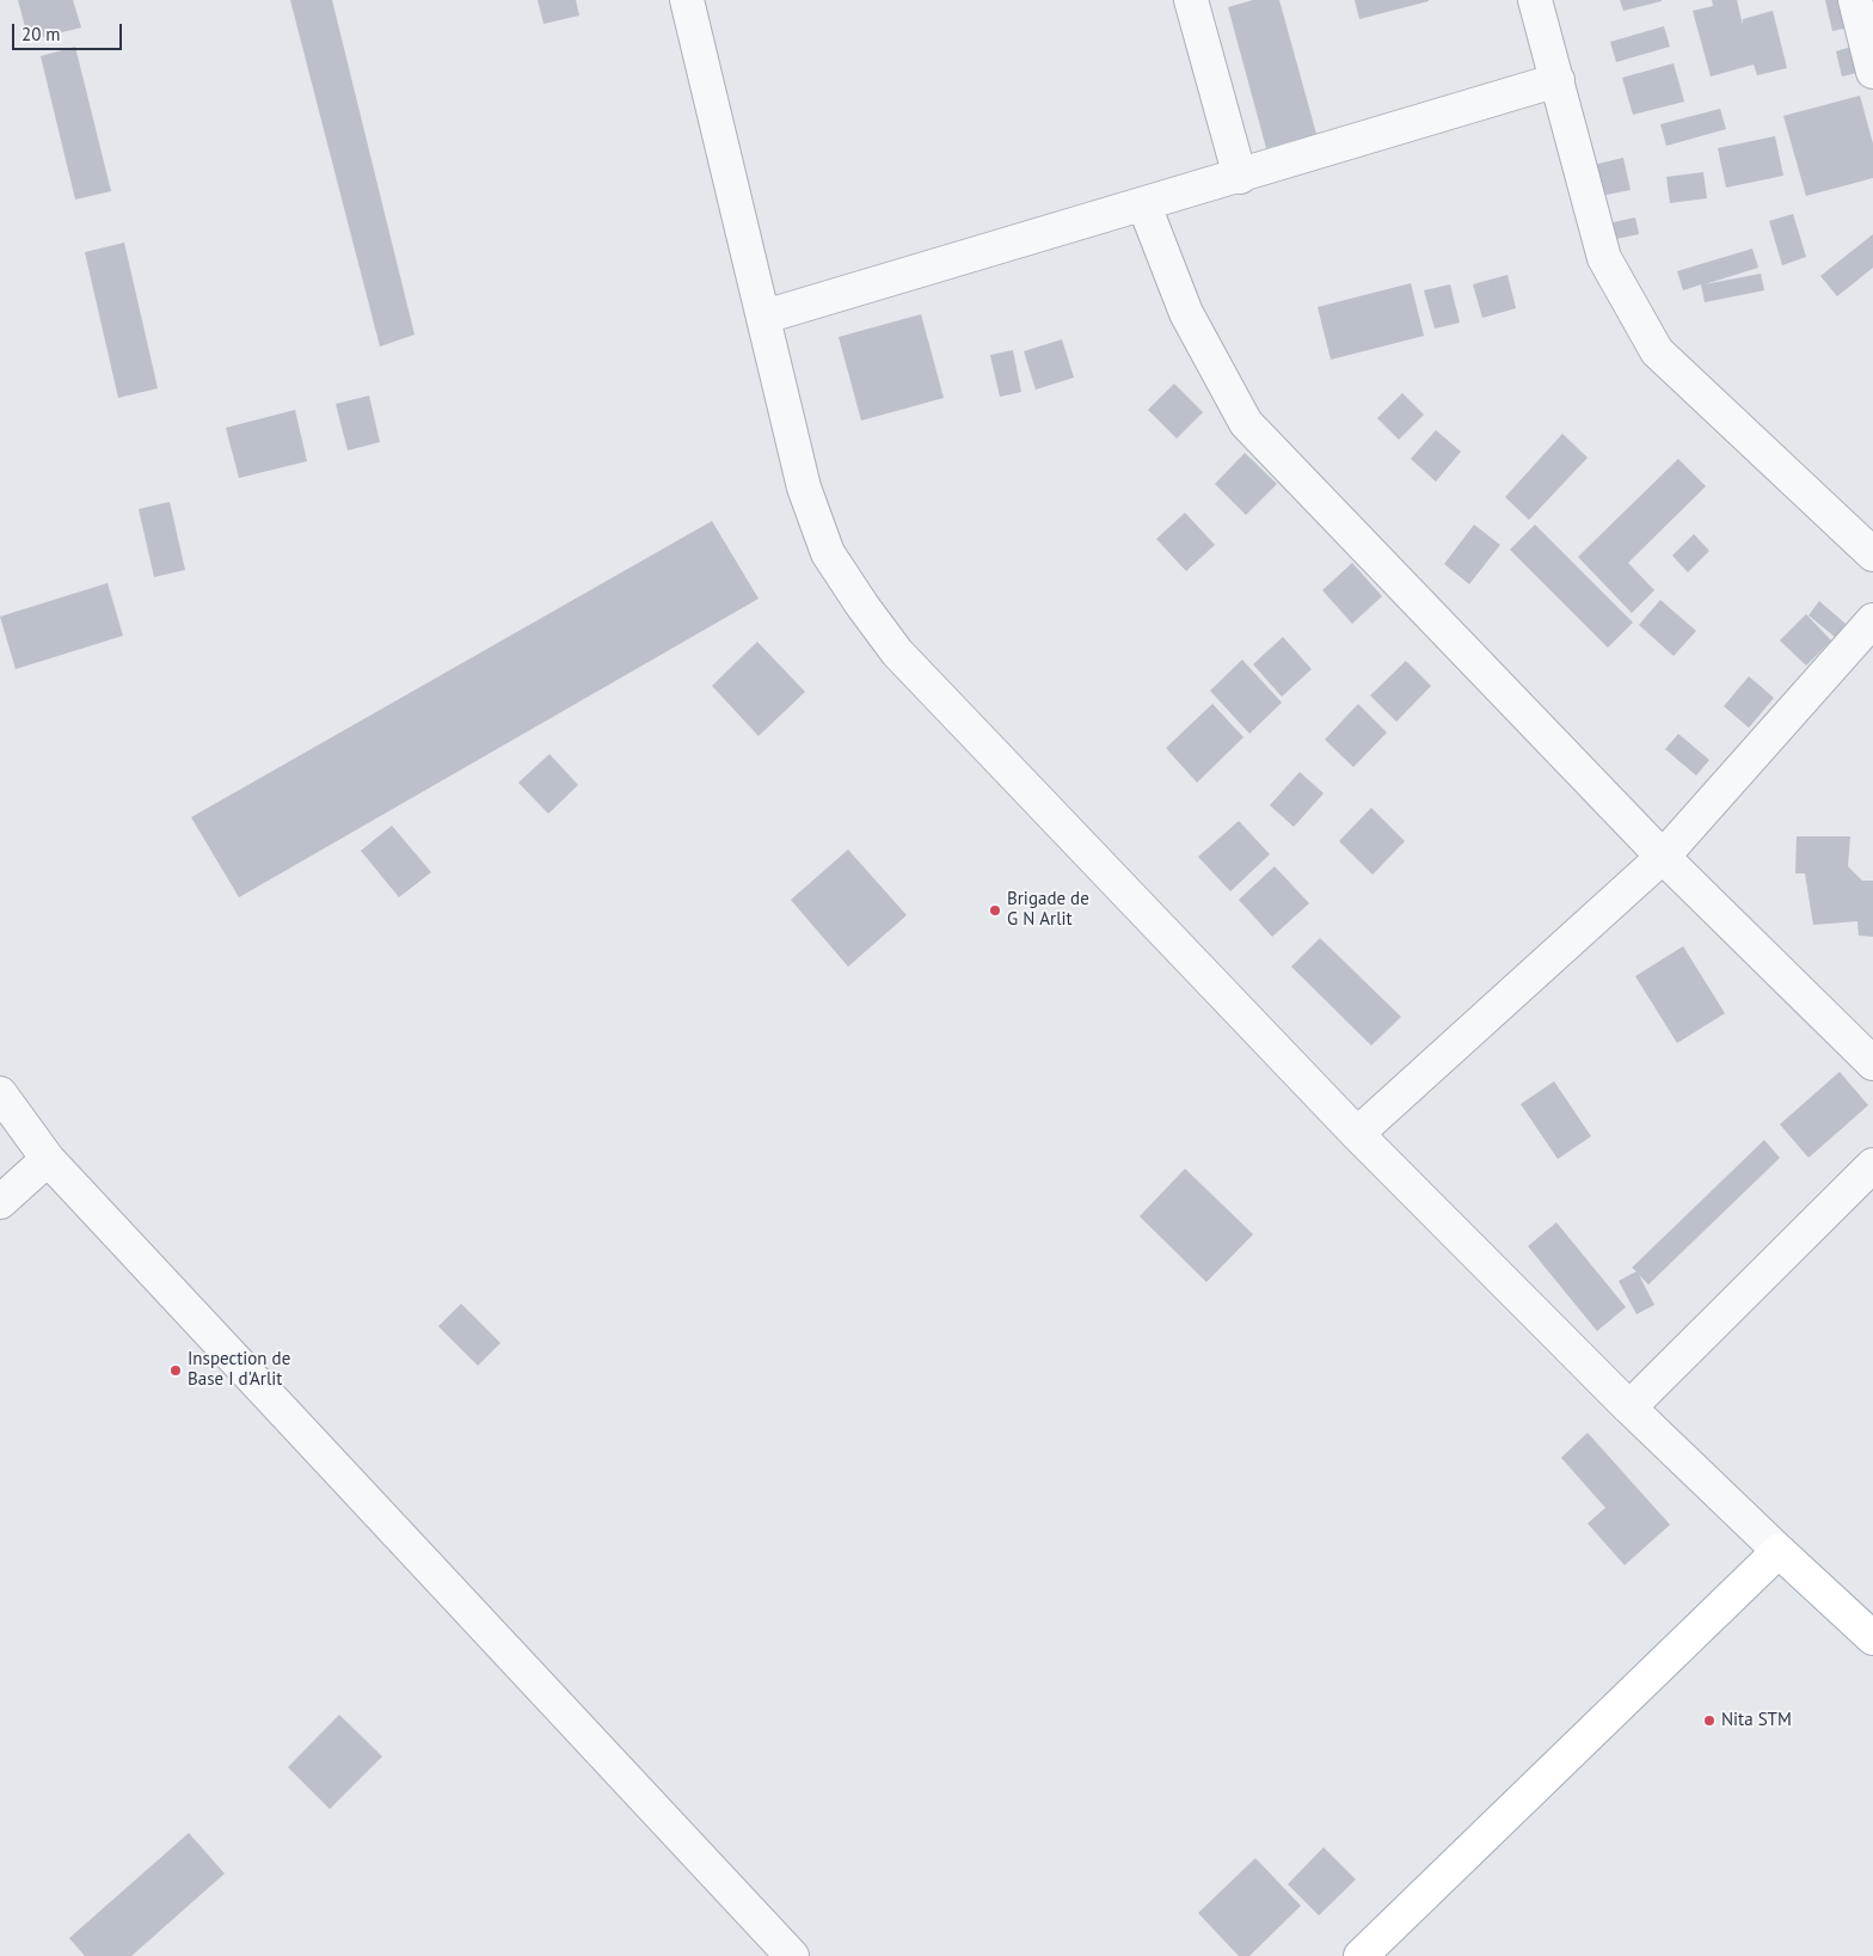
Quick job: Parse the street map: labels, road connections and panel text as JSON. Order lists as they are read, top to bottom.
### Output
{
  "places": ["Brigade de G N Arlit", "Inspection de Base I d'Arlit", "Nita STM"],
  "scale_bar": "20 m"
}
